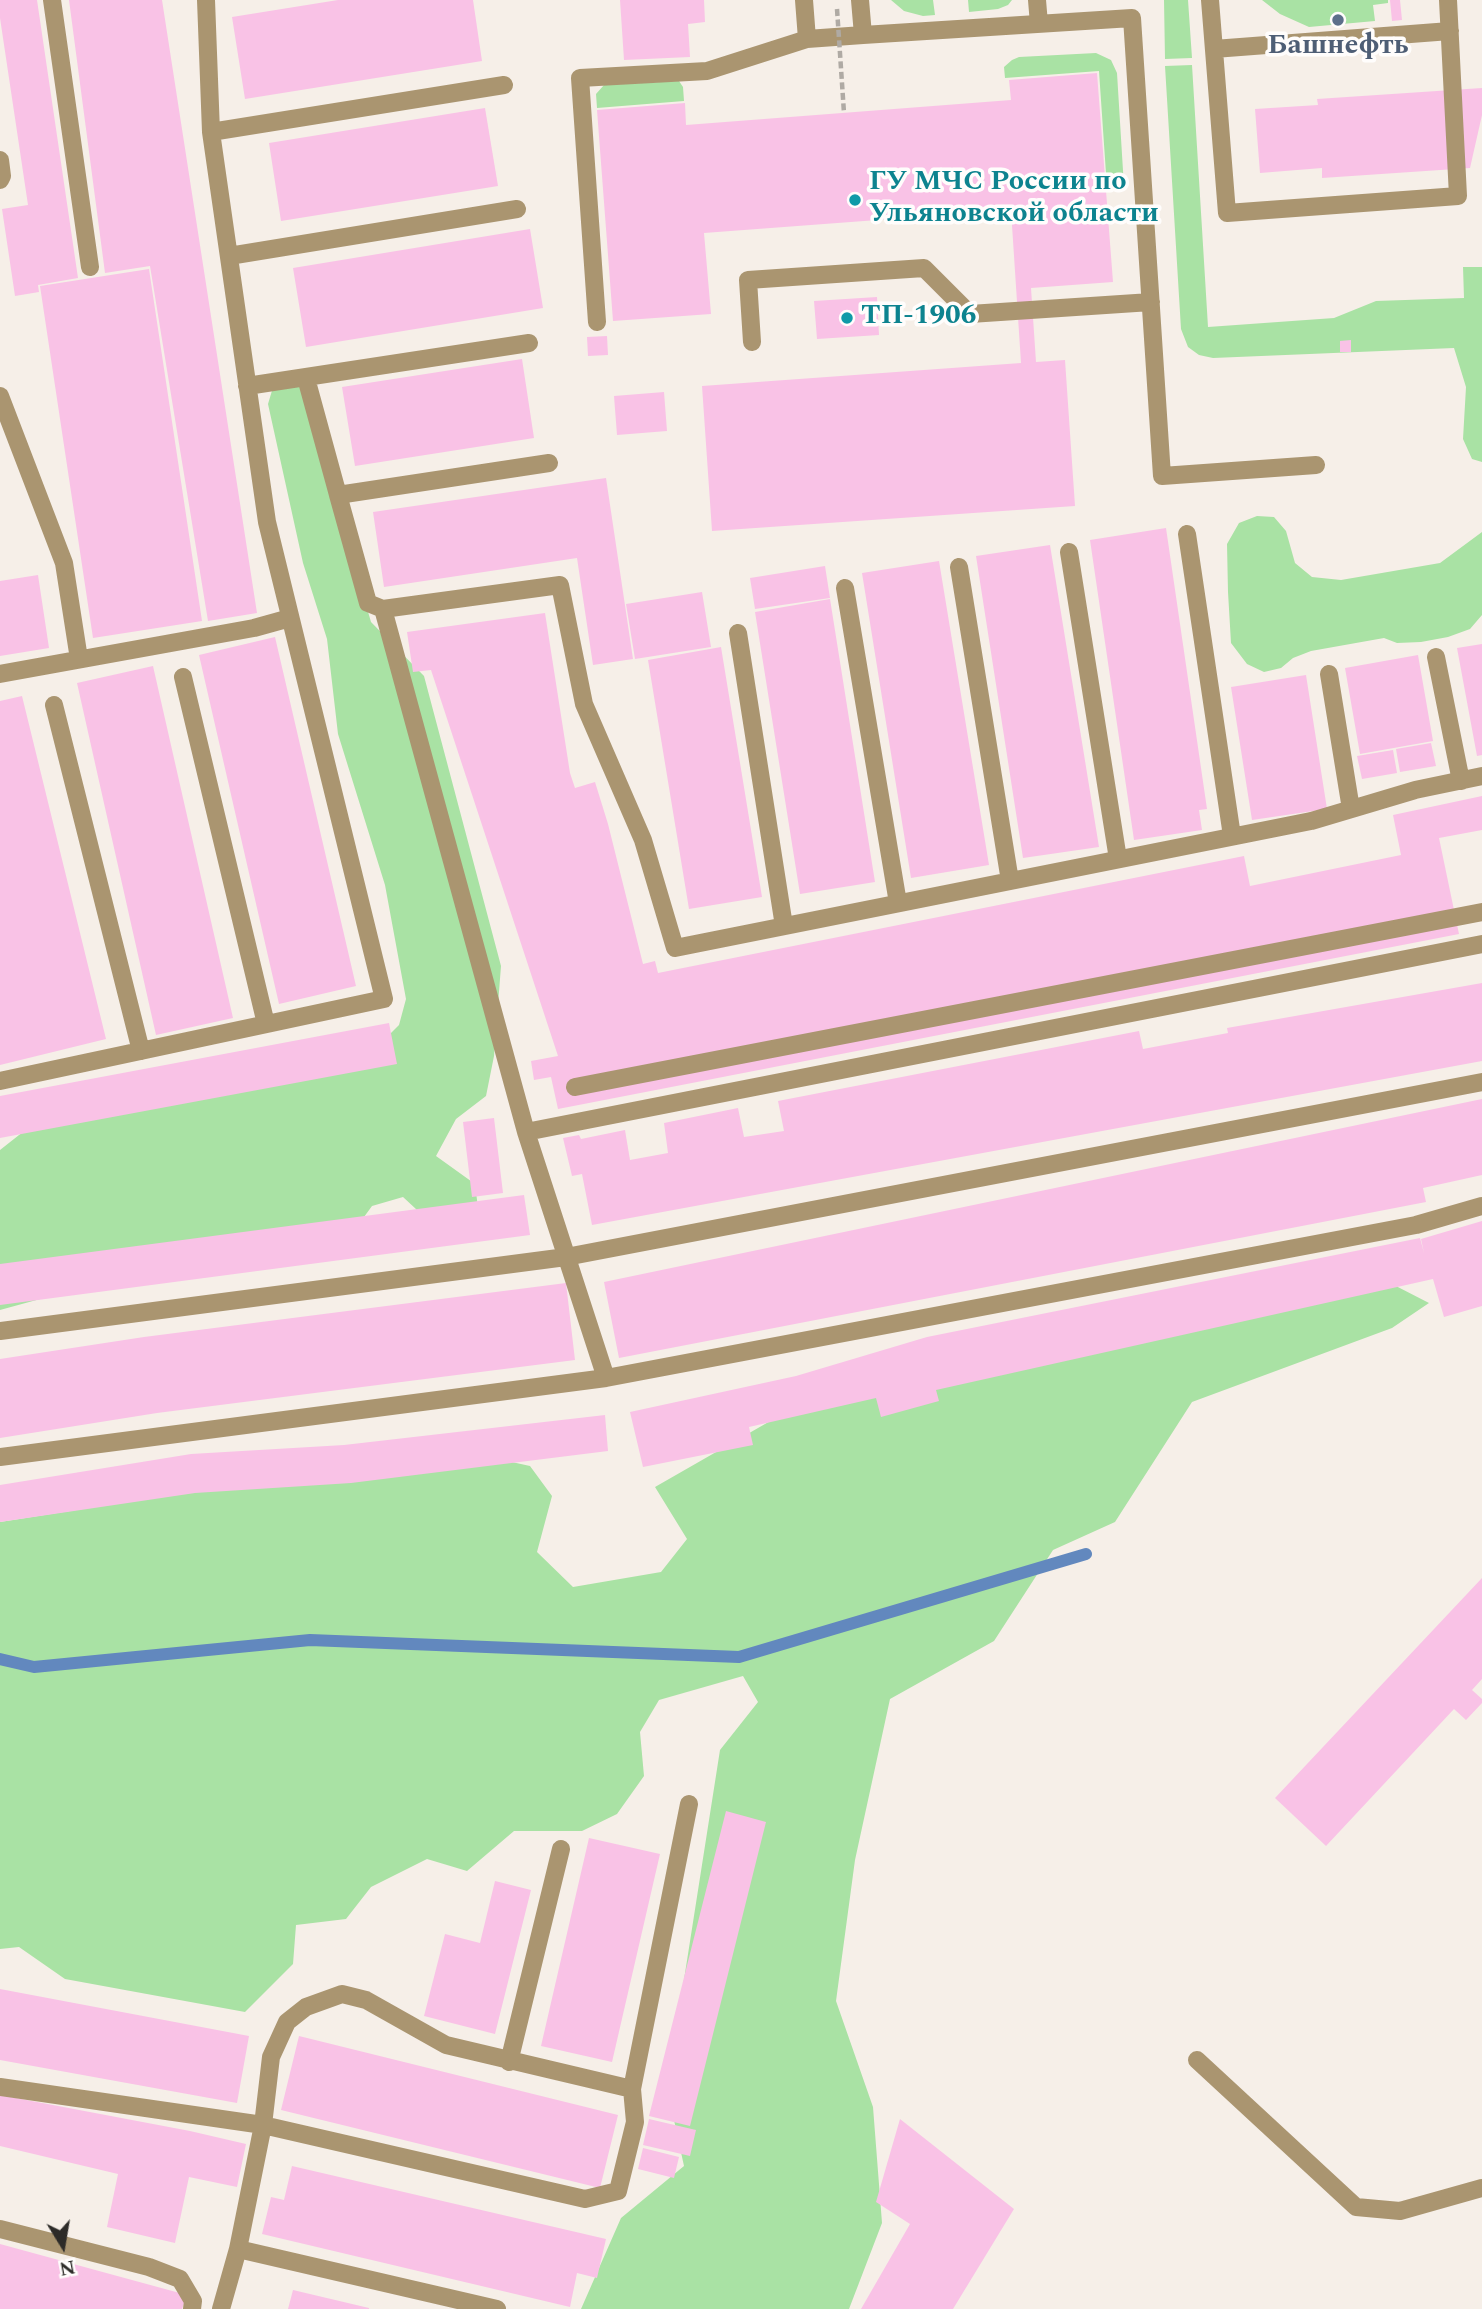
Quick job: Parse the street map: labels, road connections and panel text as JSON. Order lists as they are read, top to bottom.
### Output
{
  "places": ["Башнефть", "ГУ МЧС России по Ульяновской области", "ТП-1906"],
  "north": "bottom"
}
